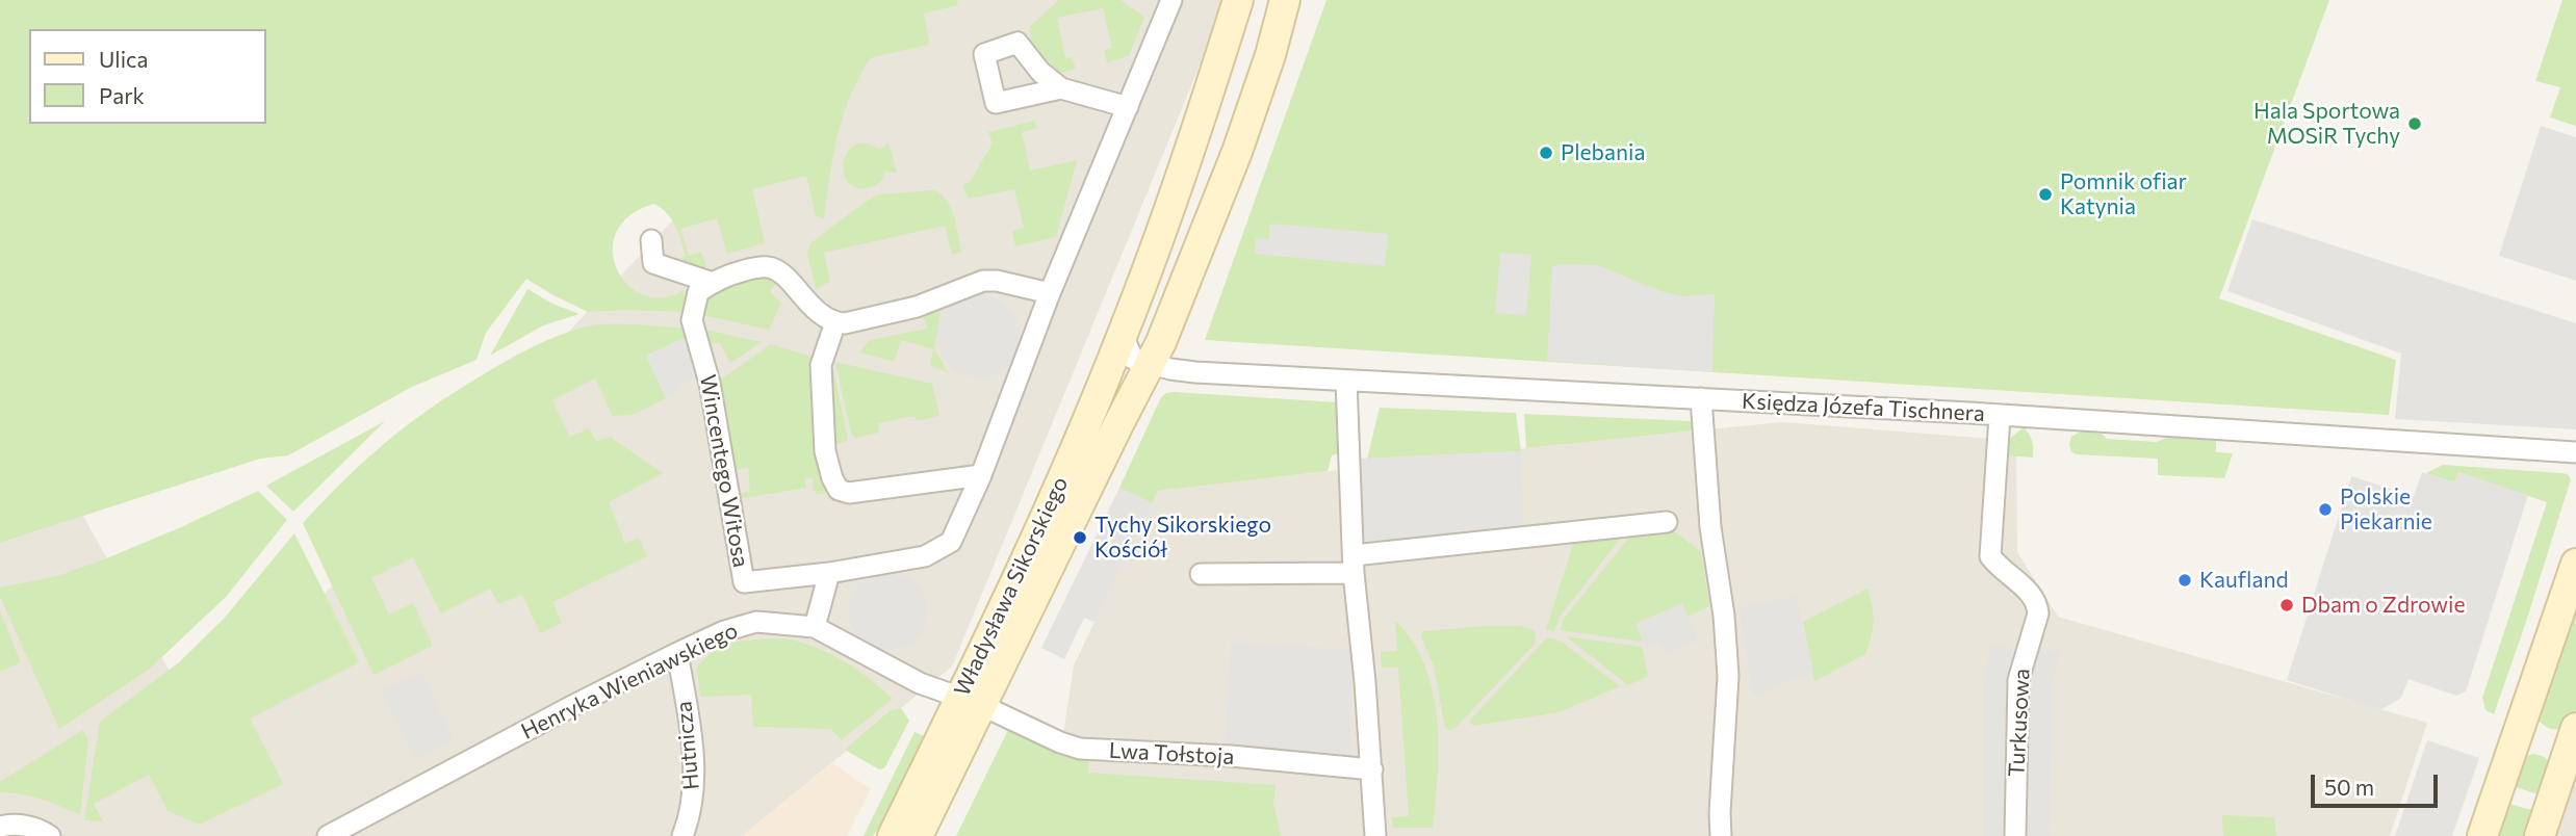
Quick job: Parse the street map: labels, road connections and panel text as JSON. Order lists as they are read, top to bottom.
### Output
{
  "streets": {
    "street": [
      "Księdza Józefa Tischnera",
      "Wincentego Witosa",
      "Władysława Sikorskiego",
      "Henryka Wieniawskiego",
      "Turkusowa",
      "Hutnicza",
      "Lwa Tołstoja"
    ]
  },
  "crossings": [
    ["Księdza Józefa Tischnera", "Władysława Sikorskiego"],
    ["Księdza Józefa Tischnera", "Turkusowa"],
    ["Władysława Sikorskiego", "Henryka Wieniawskiego"],
    ["Władysława Sikorskiego", "Lwa Tołstoja"],
    ["Henryka Wieniawskiego", "Hutnicza"],
    ["Henryka Wieniawskiego", "Lwa Tołstoja"]
  ],
  "places": [
    "Hala Sportowa MOSiR Tychy",
    "Plebania",
    "Pomnik ofiar Katynia",
    "Polskie Piekarnie",
    "Tychy Sikorskiego Kościół",
    "Kaufland",
    "Dbam o Zdrowie"
  ],
  "legend": ["Ulica", "Park"],
  "scale_bar": "50 m"
}
